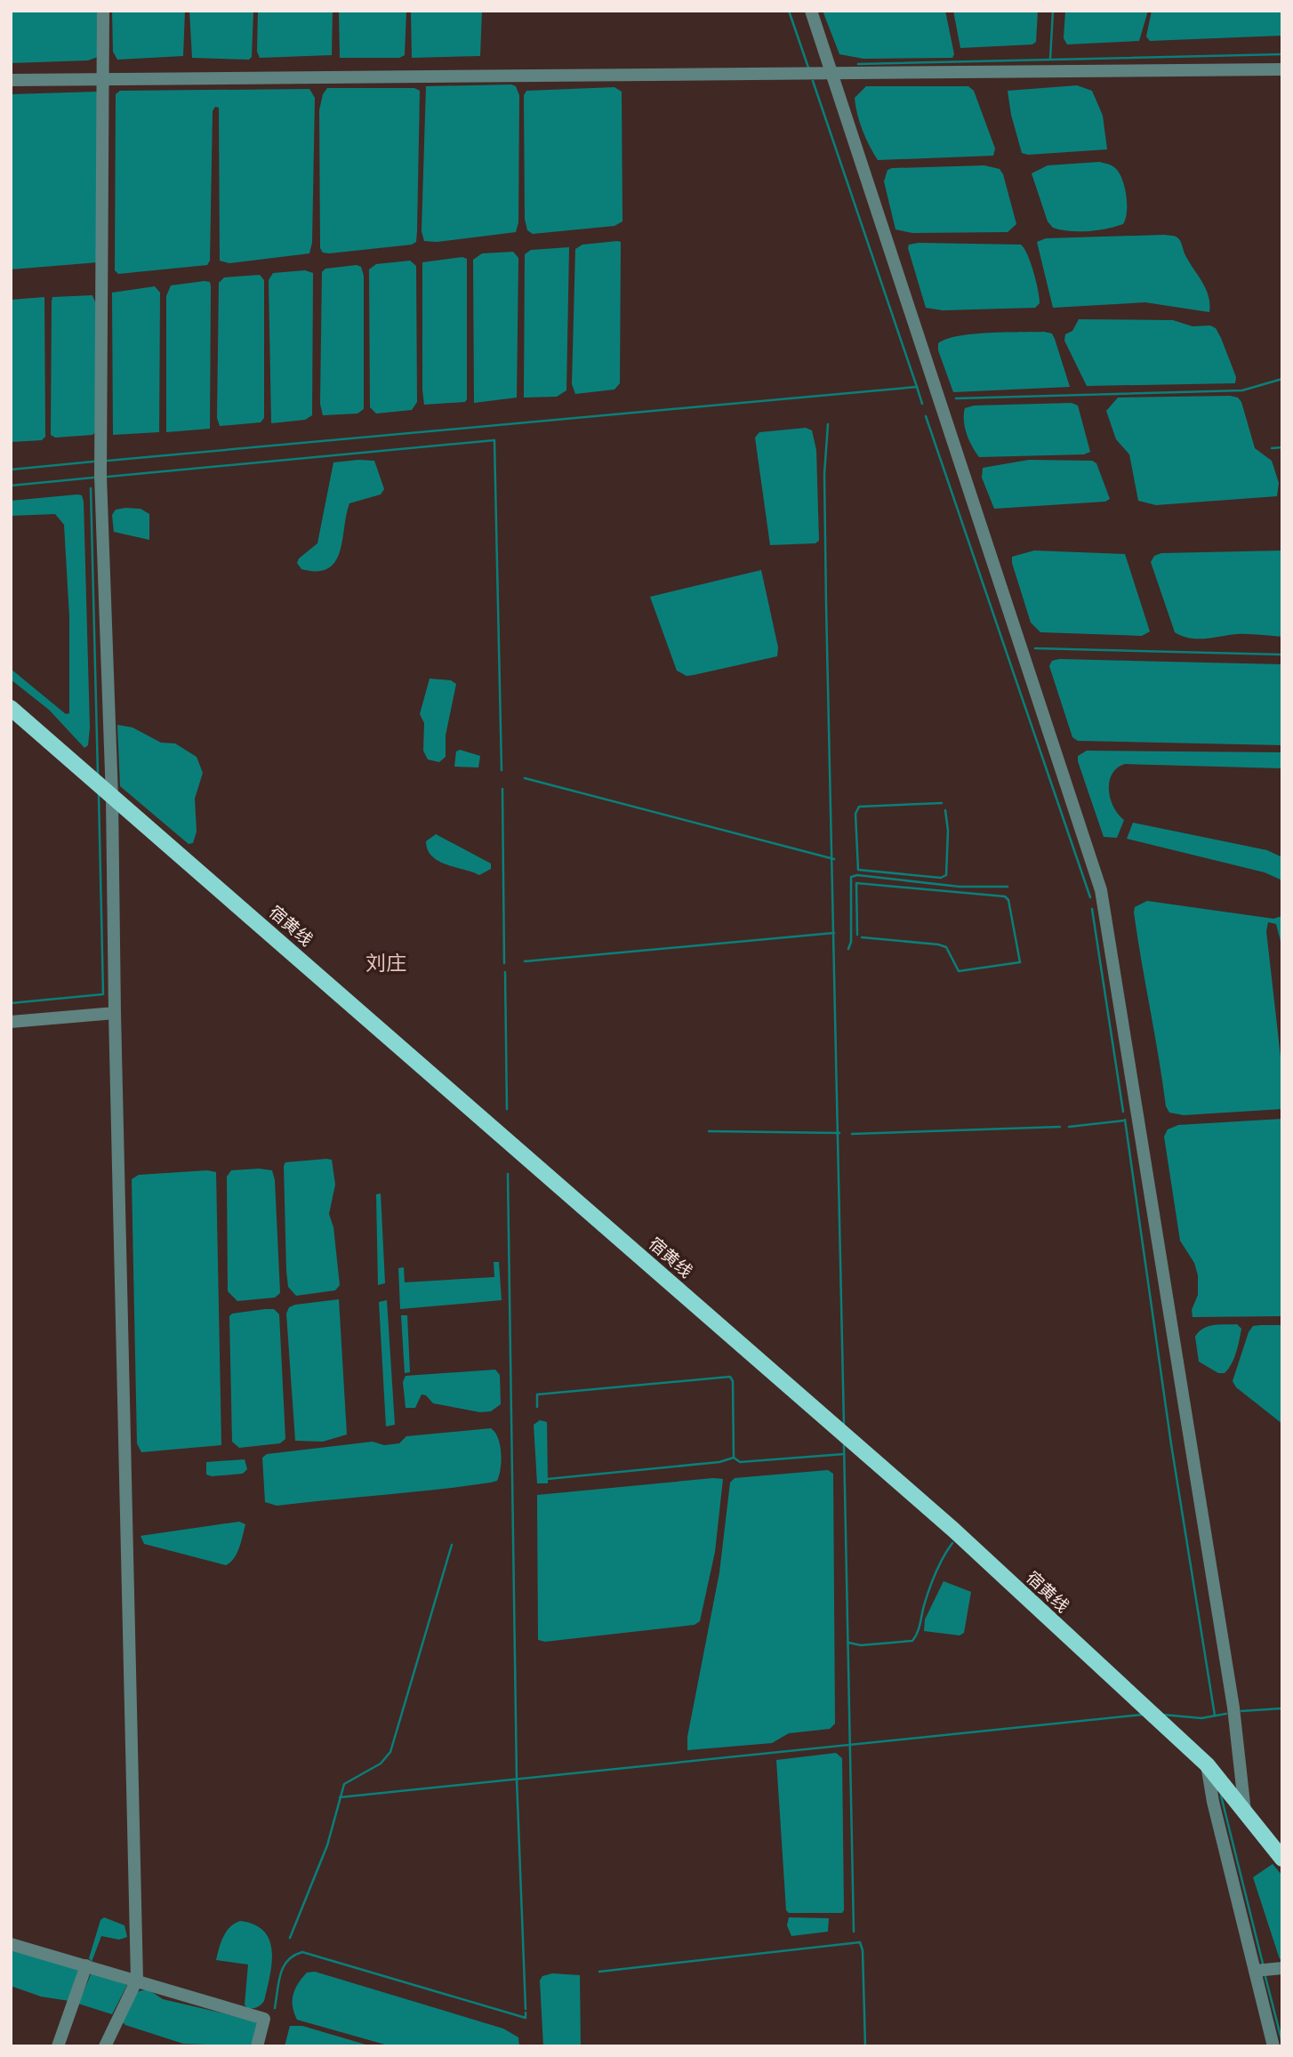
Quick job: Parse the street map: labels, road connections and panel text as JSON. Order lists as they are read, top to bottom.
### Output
{
  "streets": {
    "main road": ["宿黄线"]
  },
  "districts": ["刘庄"]
}
